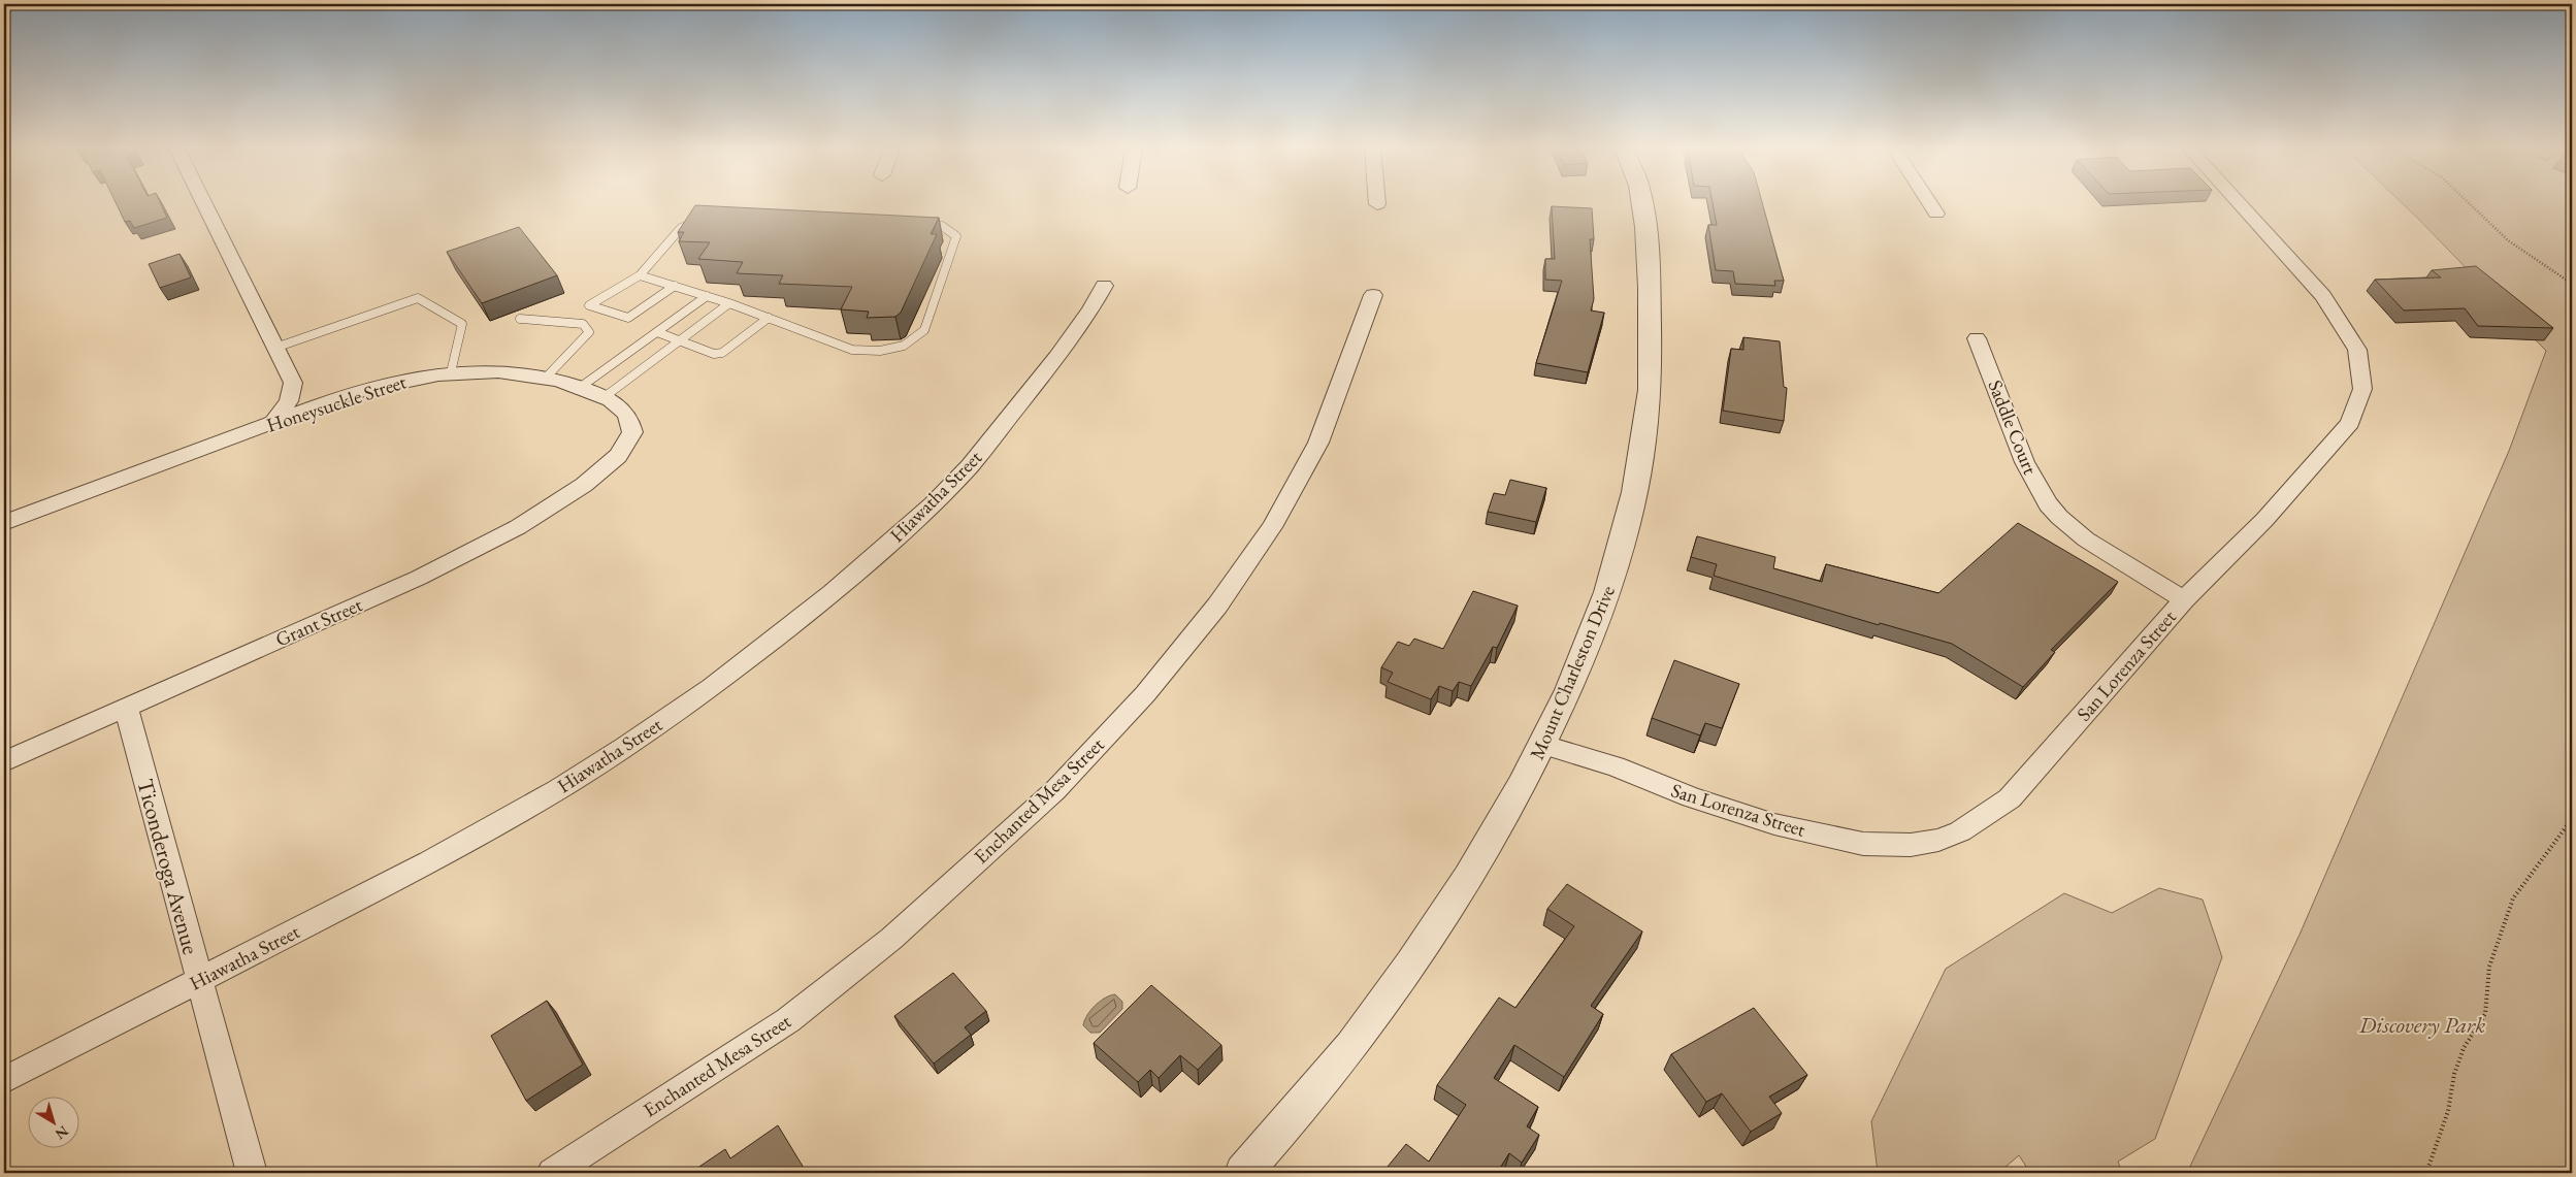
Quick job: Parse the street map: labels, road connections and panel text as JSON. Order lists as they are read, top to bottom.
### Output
{
  "streets": {
    "street": [
      "Honeysuckle Street",
      "Saddle Court",
      "Hiawatha Street",
      "Grant Street",
      "San Lorenza Street",
      "Mount Charleston Drive",
      "Enchanted Mesa Street",
      "Ticonderoga Avenue"
    ]
  },
  "crossings": [
    ["Honeysuckle Street", "Grant Street"],
    ["Saddle Court", "San Lorenza Street"],
    ["Hiawatha Street", "Ticonderoga Avenue"],
    ["Grant Street", "Ticonderoga Avenue"],
    ["San Lorenza Street", "Mount Charleston Drive"]
  ],
  "parks": ["Discovery Park"],
  "north": "bottom right"
}
